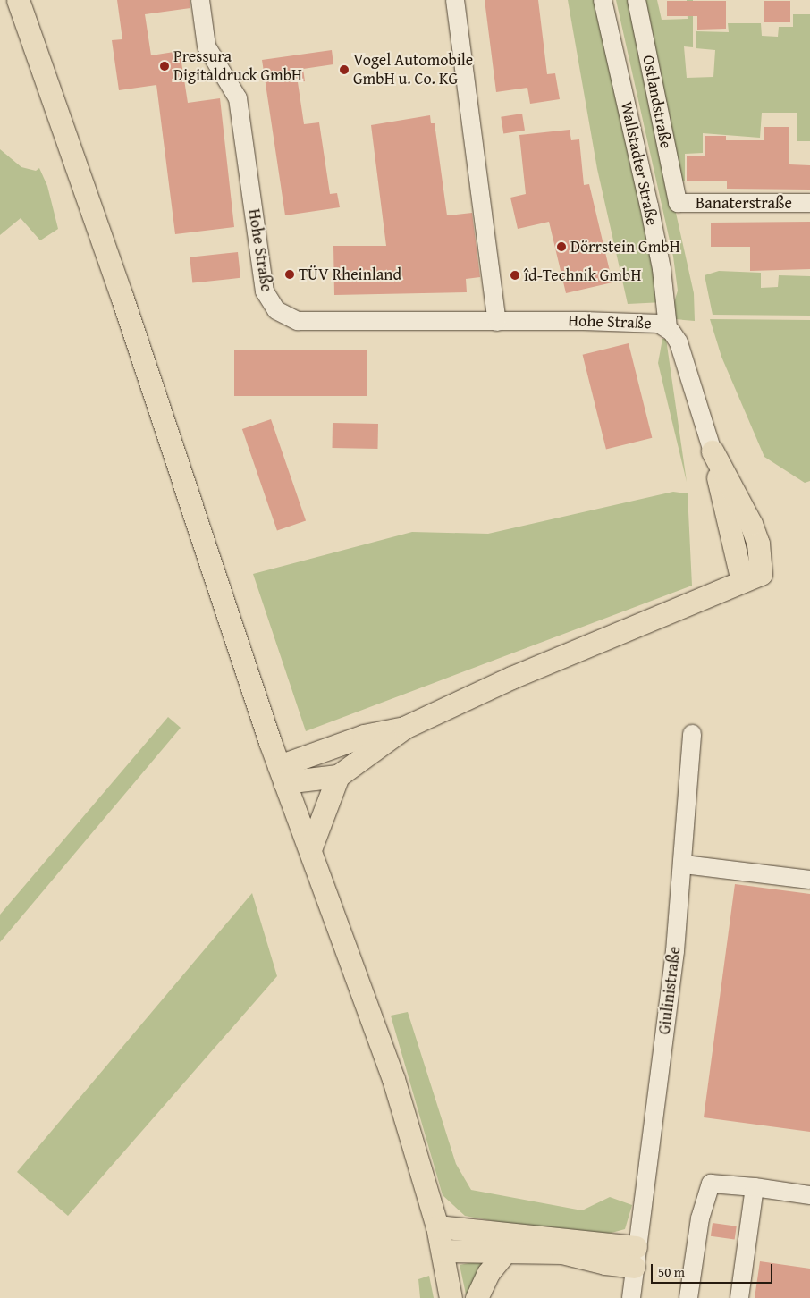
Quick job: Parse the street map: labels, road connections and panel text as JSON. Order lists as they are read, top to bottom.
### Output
{
  "streets": {
    "street": [
      "Ostlandstraße",
      "Wallstadter Straße",
      "Banaterstraße",
      "Hohe Straße",
      "Giulinistraße"
    ]
  },
  "crossings": [
    ["Ostlandstraße", "Banaterstraße"],
    ["Wallstadter Straße", "Hohe Straße"]
  ],
  "places": [
    "Pressura Digitaldruck GmbH",
    "Vogel Automobile GmbH u. Co. KG",
    "Dörrstein GmbH",
    "TÜV Rheinland",
    "îd-Technik GmbH"
  ],
  "scale_bar": "50 m"
}
